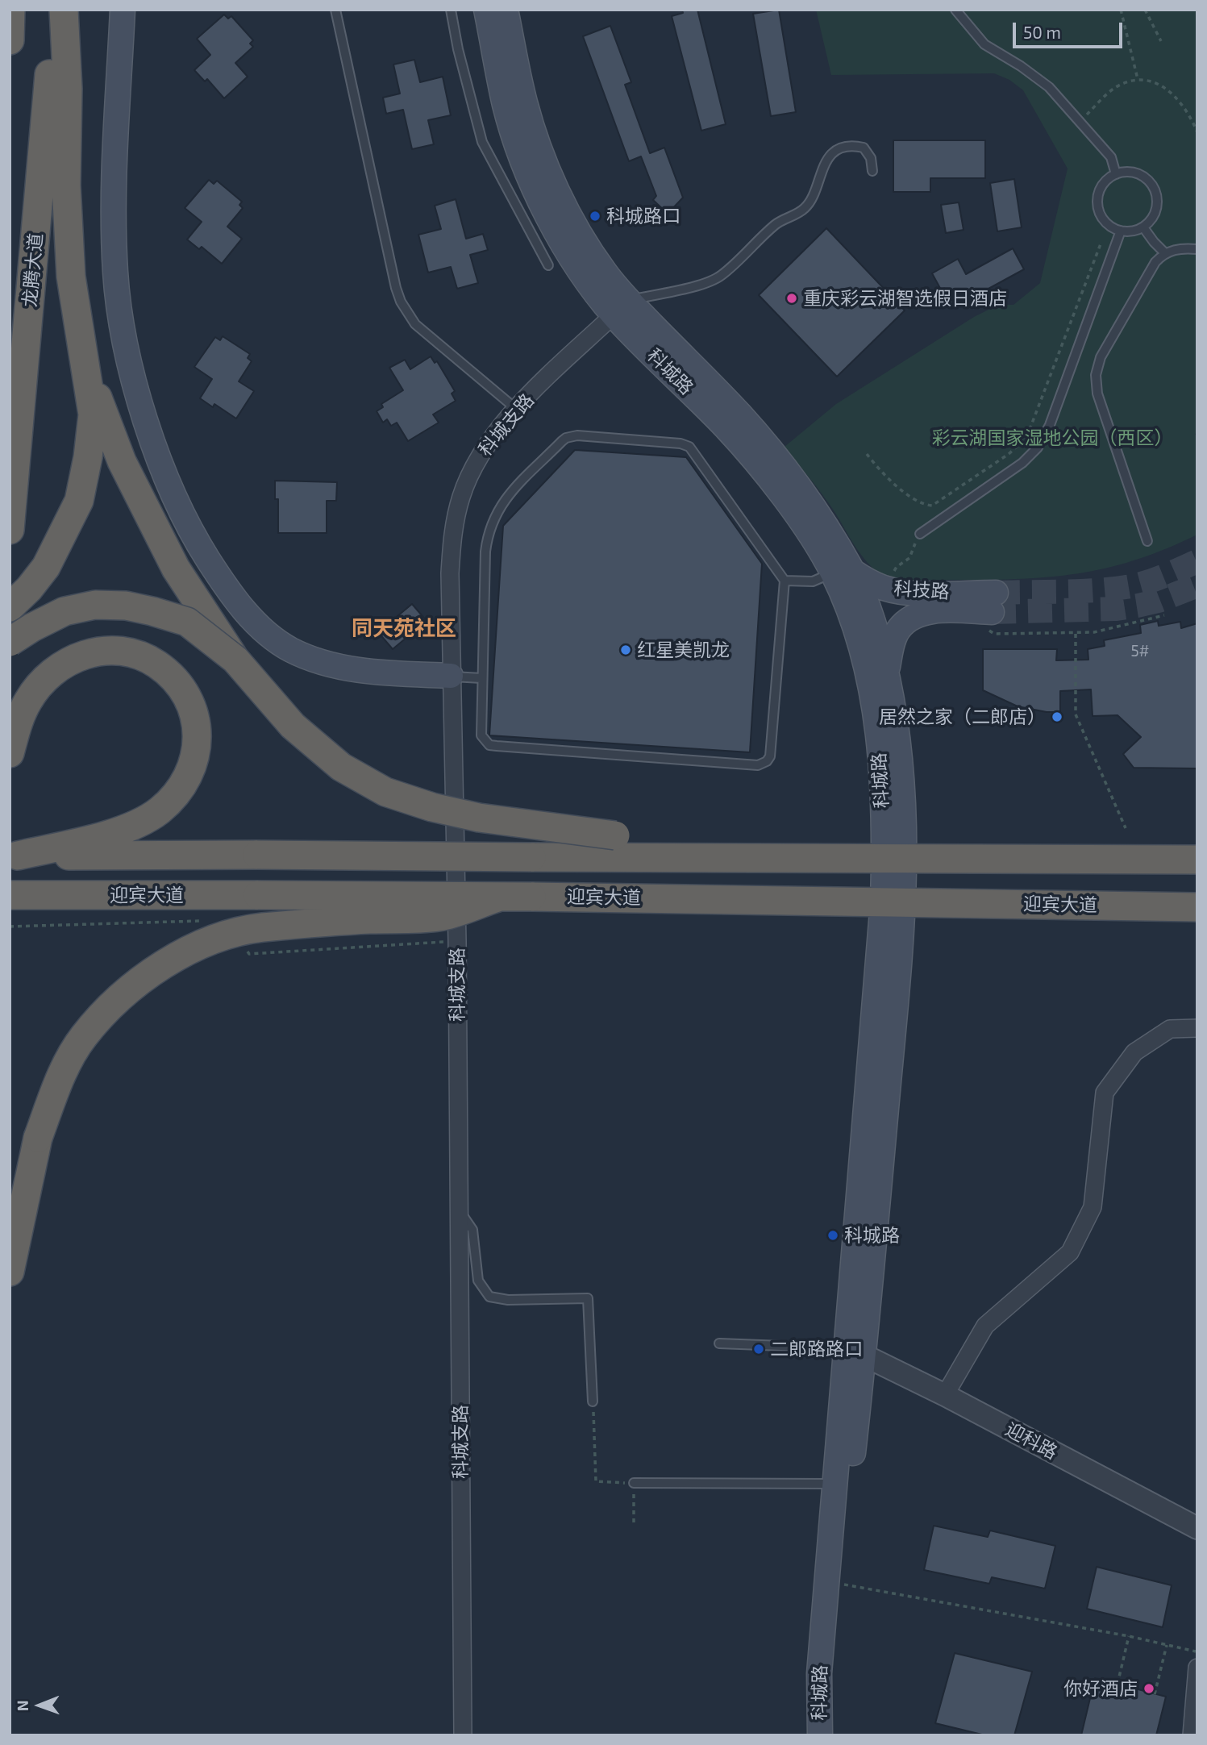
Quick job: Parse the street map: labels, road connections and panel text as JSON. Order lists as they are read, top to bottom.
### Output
{
  "streets": {
    "highway": ["龙腾大道", "迎宾大道"],
    "main road": ["科城路", "科技路"],
    "street": ["科城支路", "迎科路"]
  },
  "crossings": [
    ["科城路", "科城支路"],
    ["科城路", "科技路"],
    ["科城路", "迎宾大道"],
    ["科城路", "迎科路"]
  ],
  "districts": ["同天苑社区"],
  "parks": ["彩云湖国家湿地公园（西区）"],
  "places": [
    "科城路口",
    "重庆彩云湖智选假日酒店",
    "红星美凯龙",
    "居然之家（二郎店）",
    "科城路",
    "二郎路路口",
    "你好酒店"
  ],
  "house_numbers": ["5#"],
  "scale_bar": "50 m",
  "north": "left"
}
